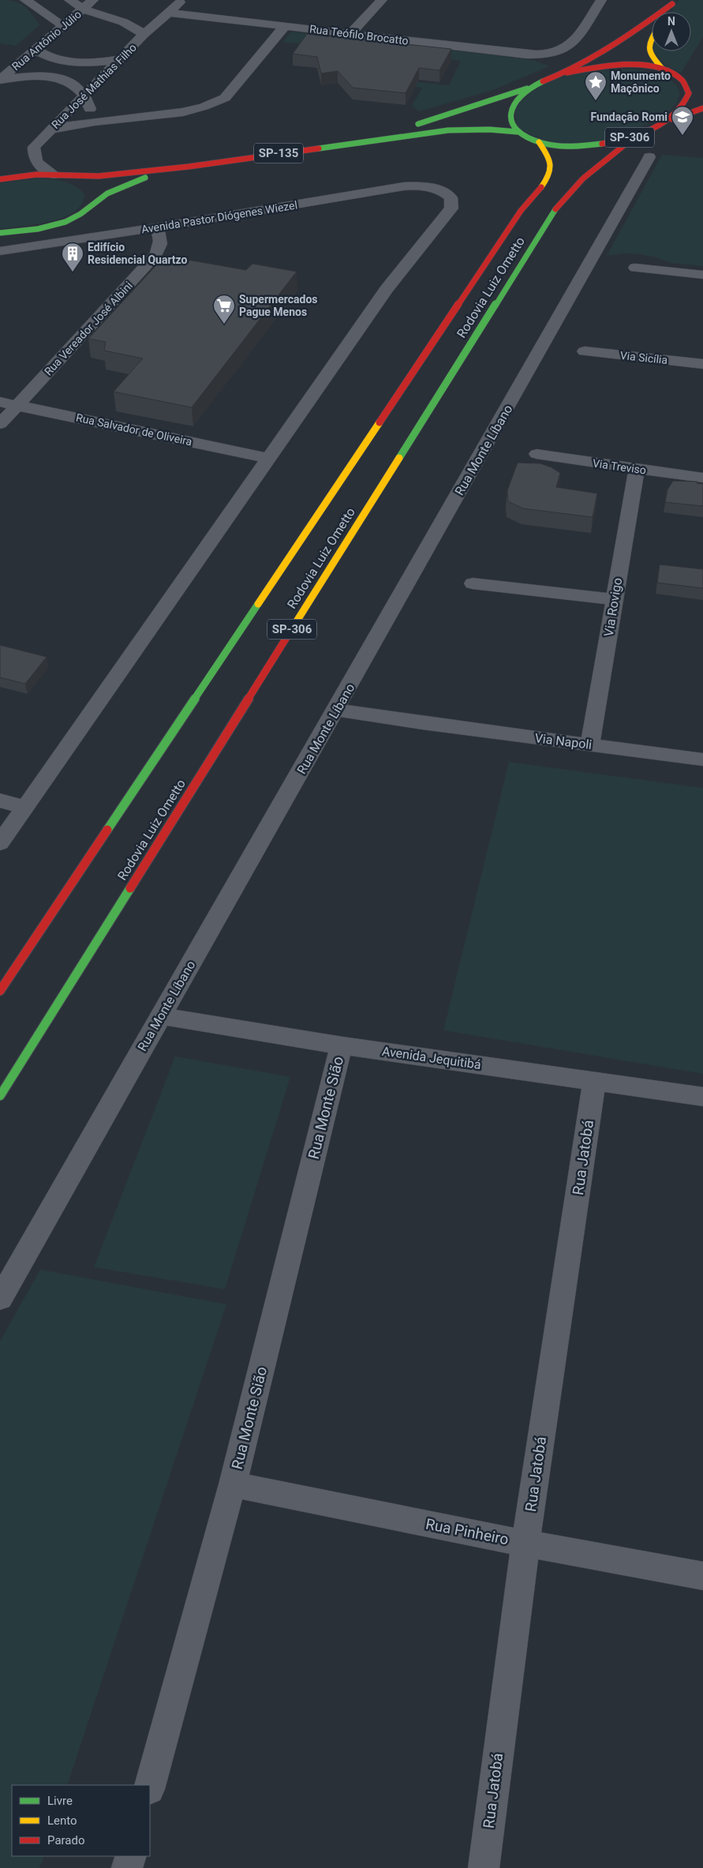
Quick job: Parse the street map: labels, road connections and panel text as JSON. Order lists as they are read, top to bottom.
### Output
{
  "streets": {
    "main road": ["SP-306", "SP-135", "Rodovia Luiz Ometto"],
    "street": [
      "Rua Teófilo Brocatto",
      "Rua Antônio Júlio",
      "Rua José Mathias Filho",
      "Avenida Pastor Diógenes Wiezel",
      "Rua Vereador José Albini",
      "Via Sicília",
      "Rua Salvador de Oliveira",
      "Rua Monte Líbano",
      "Via Treviso",
      "Via Rovigo",
      "Via Napoli",
      "Avenida Jequitibá",
      "Rua Monte Sião",
      "Rua Jatobá",
      "Rua Pinheiro"
    ]
  },
  "crossings": [
    ["Rua Teófilo Brocatto", "Rua José Mathias Filho"],
    ["Rua José Mathias Filho", "SP-135"],
    ["SP-306", "SP-135"],
    ["SP-306", "Rodovia Luiz Ometto"],
    ["Avenida Pastor Diógenes Wiezel", "Rua Vereador José Albini"],
    ["Avenida Pastor Diógenes Wiezel", "Rua Salvador de Oliveira"],
    ["Rua Vereador José Albini", "Rua Salvador de Oliveira"],
    ["Rua Monte Líbano", "Via Napoli"],
    ["Rua Monte Líbano", "Avenida Jequitibá"],
    ["Via Treviso", "Via Rovigo"],
    ["Via Rovigo", "Via Napoli"],
    ["Avenida Jequitibá", "Rua Monte Sião"],
    ["Avenida Jequitibá", "Rua Jatobá"],
    ["Rua Monte Sião", "Rua Pinheiro"],
    ["Rua Jatobá", "Rua Pinheiro"]
  ],
  "places": {
    "place": ["Monumento Maçônico"],
    "school or university": ["Fundação Romi"],
    "building": ["Edifício Residencial Quartzo"],
    "supermarket": ["Supermercados Pague Menos"]
  },
  "legend": ["Livre", "Lento", "Parado"],
  "north": "top"
}
